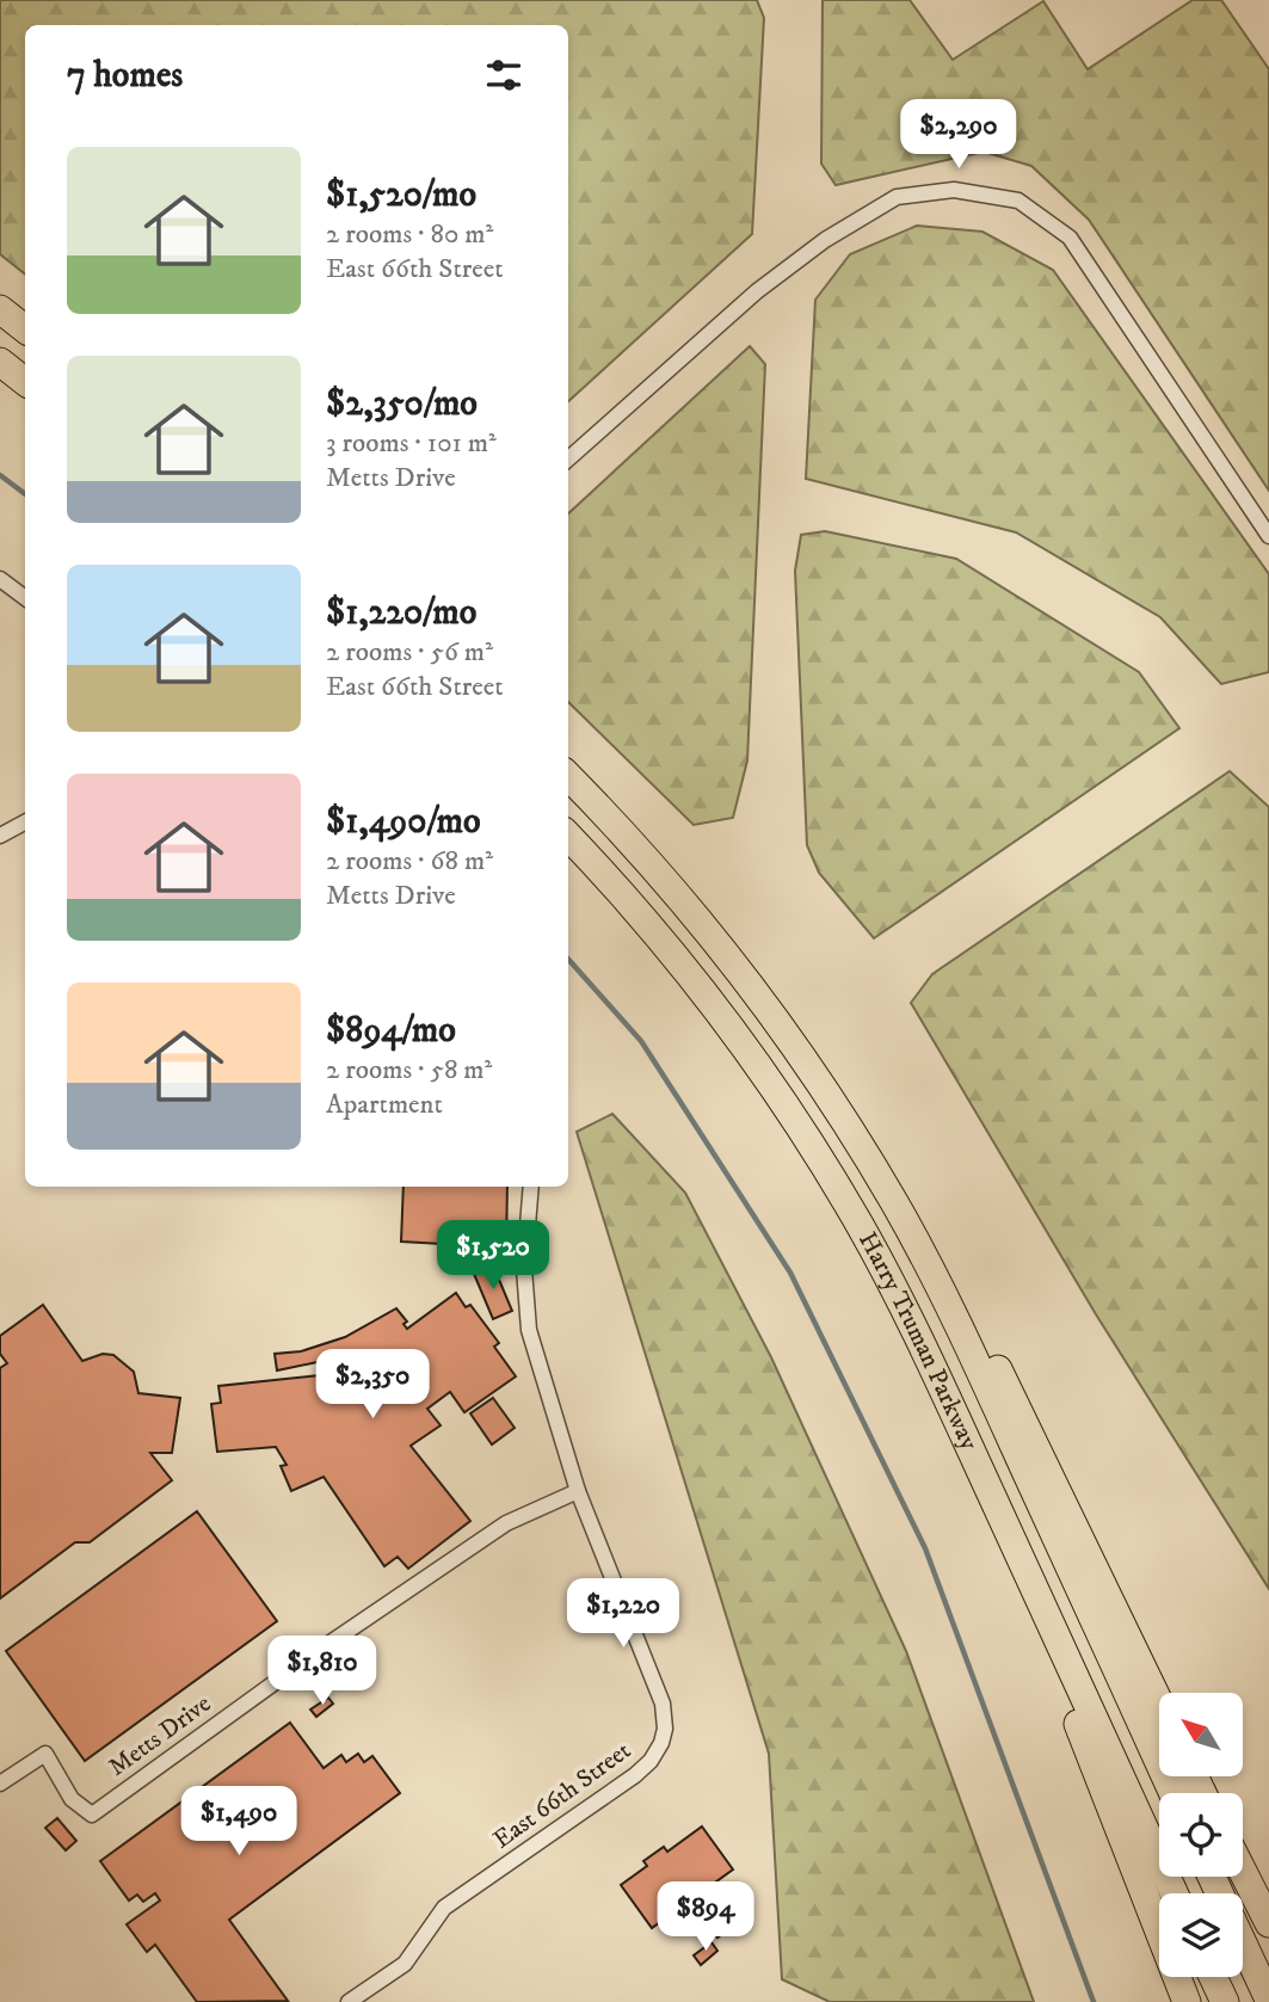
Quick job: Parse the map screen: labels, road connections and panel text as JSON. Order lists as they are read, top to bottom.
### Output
{
  "streets": {
    "highway": ["Harry Truman Parkway"],
    "street": ["Metts Drive", "East 66th Street"]
  },
  "crossings": [
    ["Metts Drive", "East 66th Street"]
  ],
  "north": "top left",
  "page": {
    "heading": "7 homes",
    "price": [
      "$2,290",
      "$1,520",
      "$2,350",
      "$1,220",
      "$1,810",
      "$1,490",
      "$894"
    ],
    "list": [
      {
        "name": "$1,520/mo",
        "note": "2 rooms · 80 m² · East 66th Street"
      },
      {
        "name": "$2,350/mo",
        "note": "3 rooms · 101 m² · Metts Drive"
      },
      {
        "name": "$1,220/mo",
        "note": "2 rooms · 56 m² · East 66th Street"
      },
      {
        "name": "$1,490/mo",
        "note": "2 rooms · 68 m² · Metts Drive"
      },
      {
        "name": "$894/mo",
        "note": "2 rooms · 58 m² · Apartment"
      }
    ]
  }
}
